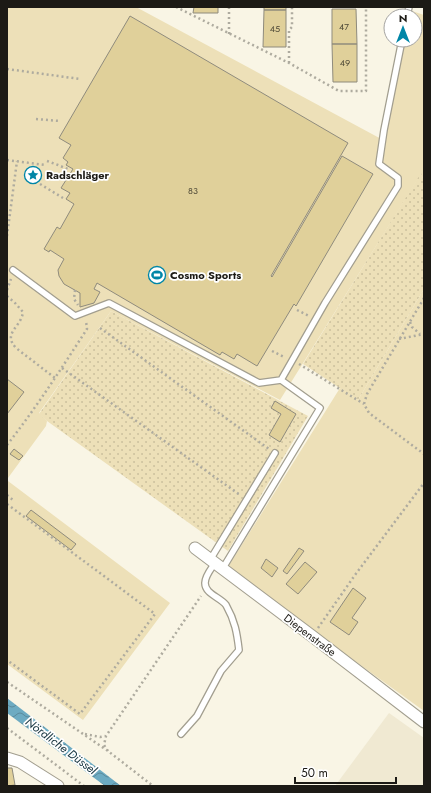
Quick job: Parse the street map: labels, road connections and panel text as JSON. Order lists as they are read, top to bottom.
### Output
{
  "streets": {
    "street": ["Diepenstraße"]
  },
  "water": ["Nördliche Düssel"],
  "places": {
    "place": ["Radschläger"],
    "sports": ["Cosmo Sports"]
  },
  "house_numbers": [
    "47",
    "45",
    "49",
    "83"
  ],
  "scale_bar": "50 m",
  "north": "top"
}
